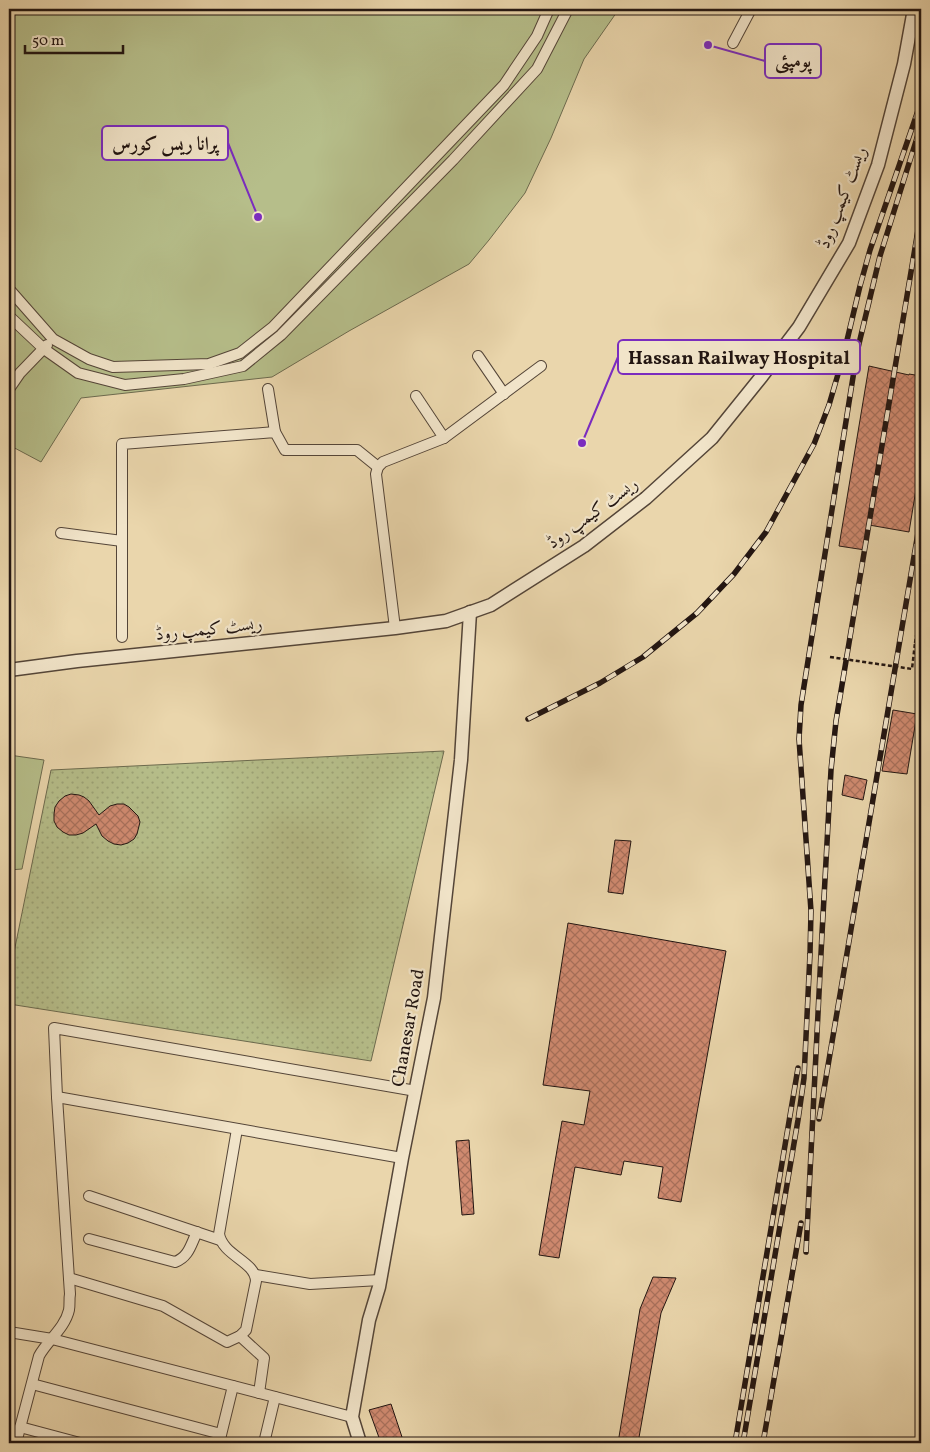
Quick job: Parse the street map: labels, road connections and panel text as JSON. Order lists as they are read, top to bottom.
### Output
{
  "streets": {
    "street": ["ریسٹ کیمپ روڈ", "Chanesar Road"]
  },
  "crossings": [
    ["ریسٹ کیمپ روڈ", "Chanesar Road"]
  ],
  "places": ["پومپئی", "پرانا ریس کورس", "Hassan Railway Hospital"],
  "scale_bar": "50 m"
}
